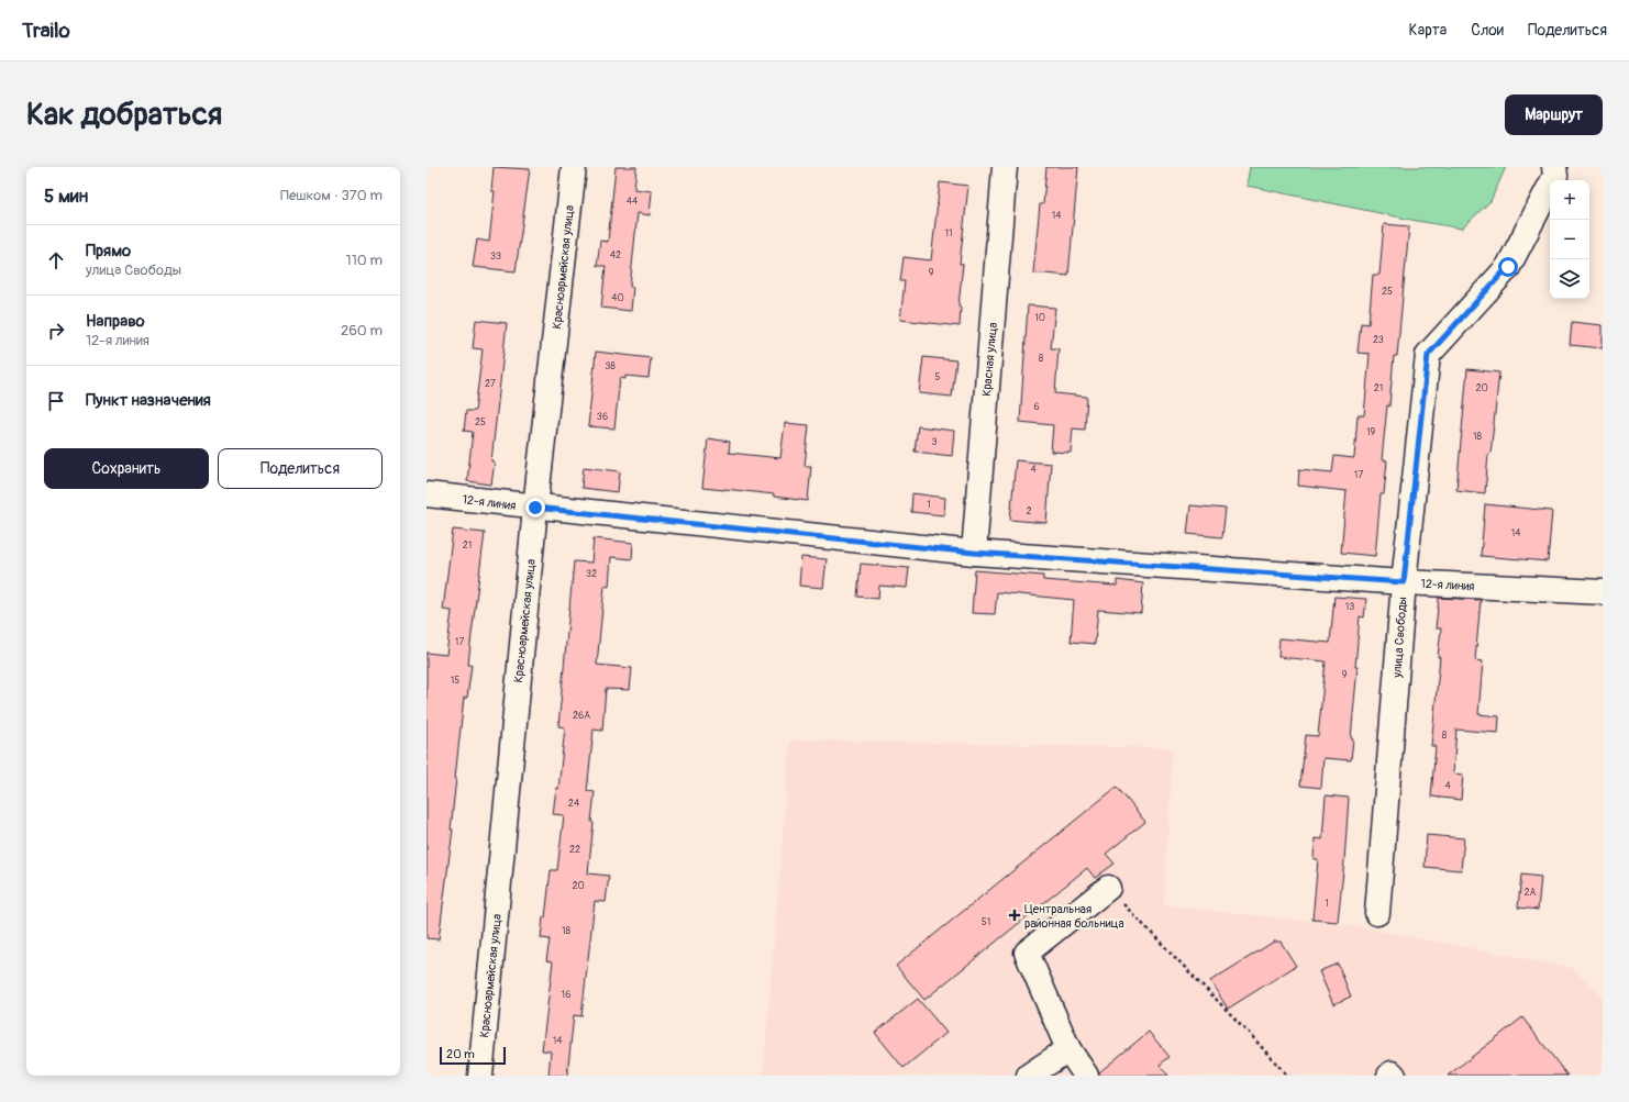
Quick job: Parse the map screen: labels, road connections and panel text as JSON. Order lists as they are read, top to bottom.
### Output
{
  "streets": {
    "street": [
      "Красноармейская улица",
      "Красная улица",
      "12-я линия",
      "улица Свободы"
    ]
  },
  "crossings": [
    ["Красноармейская улица", "12-я линия"],
    ["Красная улица", "12-я линия"],
    ["12-я линия", "улица Свободы"]
  ],
  "places": {
    "health": ["Центральная районная больница"]
  },
  "house_numbers": [
    "44",
    "14",
    "11",
    "42",
    "33",
    "9",
    "25",
    "40",
    "10",
    "23",
    "8",
    "38",
    "5",
    "27",
    "21",
    "20",
    "6",
    "36",
    "25",
    "19",
    "18",
    "3",
    "4",
    "17",
    "1",
    "2",
    "14",
    "21",
    "32",
    "13",
    "17",
    "9",
    "15",
    "26А",
    "8",
    "4",
    "24",
    "22",
    "20",
    "2А",
    "1",
    "51",
    "18",
    "16",
    "14"
  ],
  "scale_bar": "20 m",
  "page": {
    "header": "Trailo",
    "nav": ["Карта", "Слои", "Поделиться"],
    "buttons": [
      "Маршрут",
      ["Сохранить", "Поделиться"]
    ],
    "title": "Как добраться",
    "heading": ["5 мин", "Пешком · 370 m"],
    "map_buttons": ["+", "−"],
    "list": [
      ["Прямо", "улица Свободы", "110 m"],
      ["Направо", "12-я линия", "260 m"],
      "Пункт назначения"
    ],
    "scale": "20 m"
  }
}
